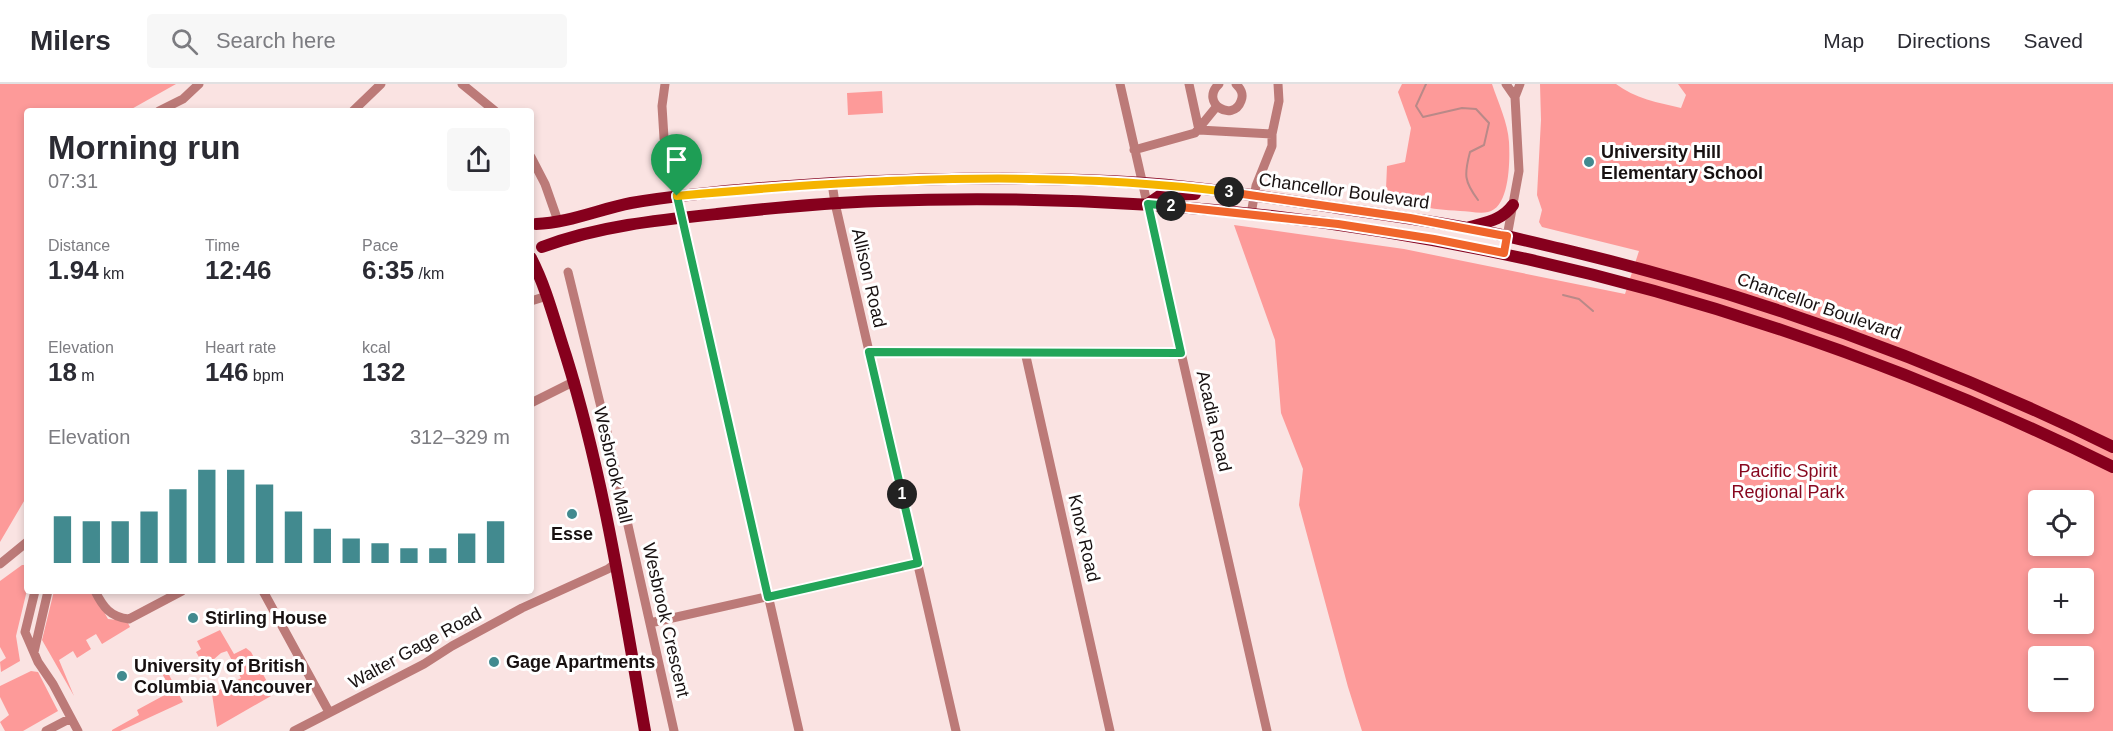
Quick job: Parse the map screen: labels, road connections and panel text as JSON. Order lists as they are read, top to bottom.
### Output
{
  "streets": {
    "main road": ["Chancellor Boulevard", "Wesbrook Mall"],
    "street": [
      "Allison Road",
      "Acadia Road",
      "Knox Road",
      "Wesbrook Crescent",
      "Walter Gage Road"
    ]
  },
  "crossings": [
    ["Chancellor Boulevard", "Allison Road"],
    ["Chancellor Boulevard", "Acadia Road"],
    ["Chancellor Boulevard", "Wesbrook Mall"],
    ["Wesbrook Mall", "Walter Gage Road"]
  ],
  "parks": ["Pacific Spirit Regional Park"],
  "places": [
    "University Hill Elementary School",
    "Esse",
    "Stirling House",
    "Gage Apartments",
    "University of British Columbia Vancouver"
  ],
  "page": {
    "header": "Milers",
    "search": "Search here",
    "nav": ["Map", "Directions", "Saved"],
    "heading": ["Morning run", "07:31"],
    "pins": ["3", "2", "1"],
    "stats": [
      ["Distance", "1.94 km"],
      ["Time", "12:46"],
      ["Pace", "6:35 /km"],
      ["Elevation", "18 m"],
      ["Heart rate", "146 bpm"],
      ["kcal", "132"]
    ],
    "chart": ["Elevation", "312–329 m"],
    "map_buttons": ["+", "−"]
  }
}
